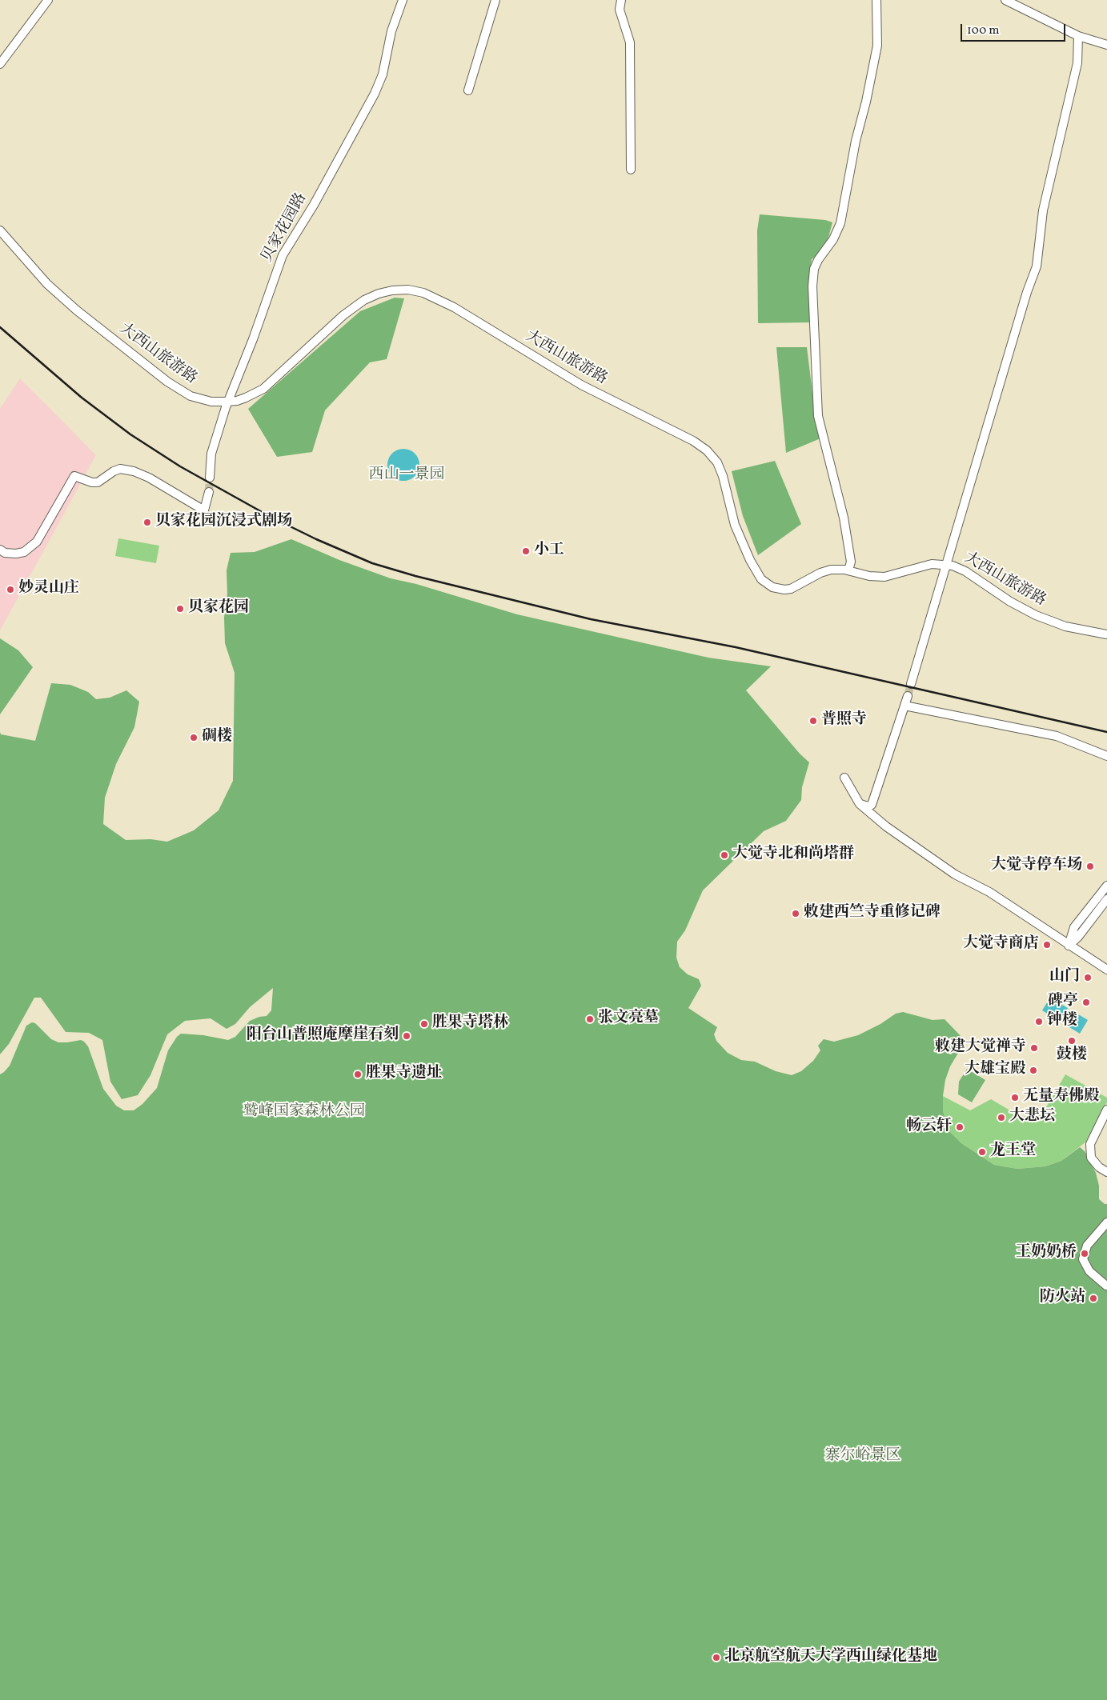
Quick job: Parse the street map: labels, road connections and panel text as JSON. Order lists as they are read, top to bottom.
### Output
{
  "streets": {
    "street": ["贝家花园路", "大西山旅游路"]
  },
  "crossings": [
    ["贝家花园路", "大西山旅游路"]
  ],
  "parks": ["西山一景园", "鹫峰国家森林公园", "寨尔峪景区"],
  "places": [
    "贝家花园沉浸式剧场",
    "小工",
    "妙灵山庄",
    "贝家花园",
    "普照寺",
    "碉楼",
    "大觉寺北和尚塔群",
    "大觉寺停车场",
    "敕建西竺寺重修记碑",
    "大觉寺商店",
    "山门",
    "碑亭",
    "张文亮墓",
    "钟楼",
    "胜果寺塔林",
    "阳台山普照庵摩崖石刻",
    "鼓楼",
    "敕建大觉禅寺",
    "大雄宝殿",
    "胜果寺遗址",
    "无量寿佛殿",
    "大悲坛",
    "畅云轩",
    "龙王堂",
    "王奶奶桥",
    "防火站",
    "北京航空航天大学西山绿化基地"
  ],
  "scale_bar": "100 m"
}
